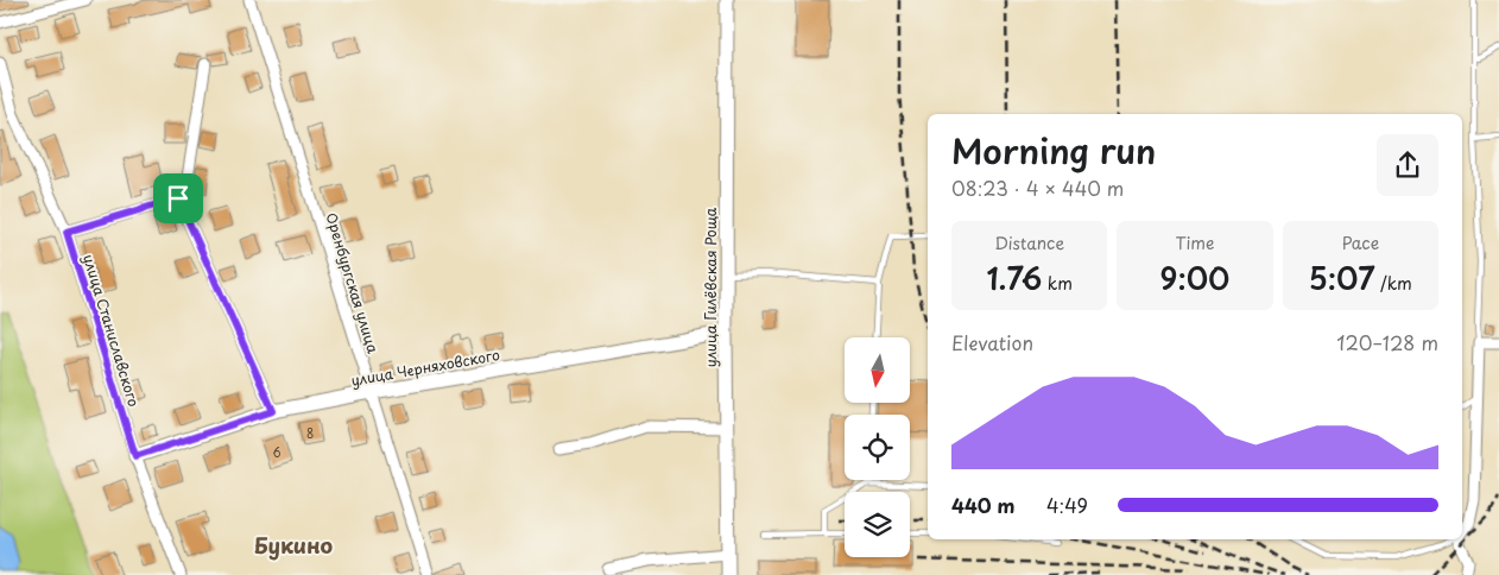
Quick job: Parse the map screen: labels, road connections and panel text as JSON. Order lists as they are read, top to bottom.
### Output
{
  "streets": {
    "street": [
      "Оренбургская улица",
      "улица Гилёвская Роща",
      "улица Станиславского",
      "улица Черняховского"
    ]
  },
  "crossings": [
    ["Оренбургская улица", "улица Черняховского"],
    ["улица Гилёвская Роща", "улица Черняховского"],
    ["улица Станиславского", "улица Черняховского"]
  ],
  "districts": ["Букино"],
  "house_numbers": ["8", "6"],
  "north": "bottom",
  "page": {
    "heading": ["Morning run", "08:23 · 4 × 440 m"],
    "stats": [
      ["Distance", "1.76 km"],
      ["Time", "9:00"],
      ["Pace", "5:07 /km"]
    ],
    "chart": ["Elevation", "120–128 m"],
    "list": [
      {
        "name": "440 m",
        "note": "4:49"
      }
    ]
  }
}
